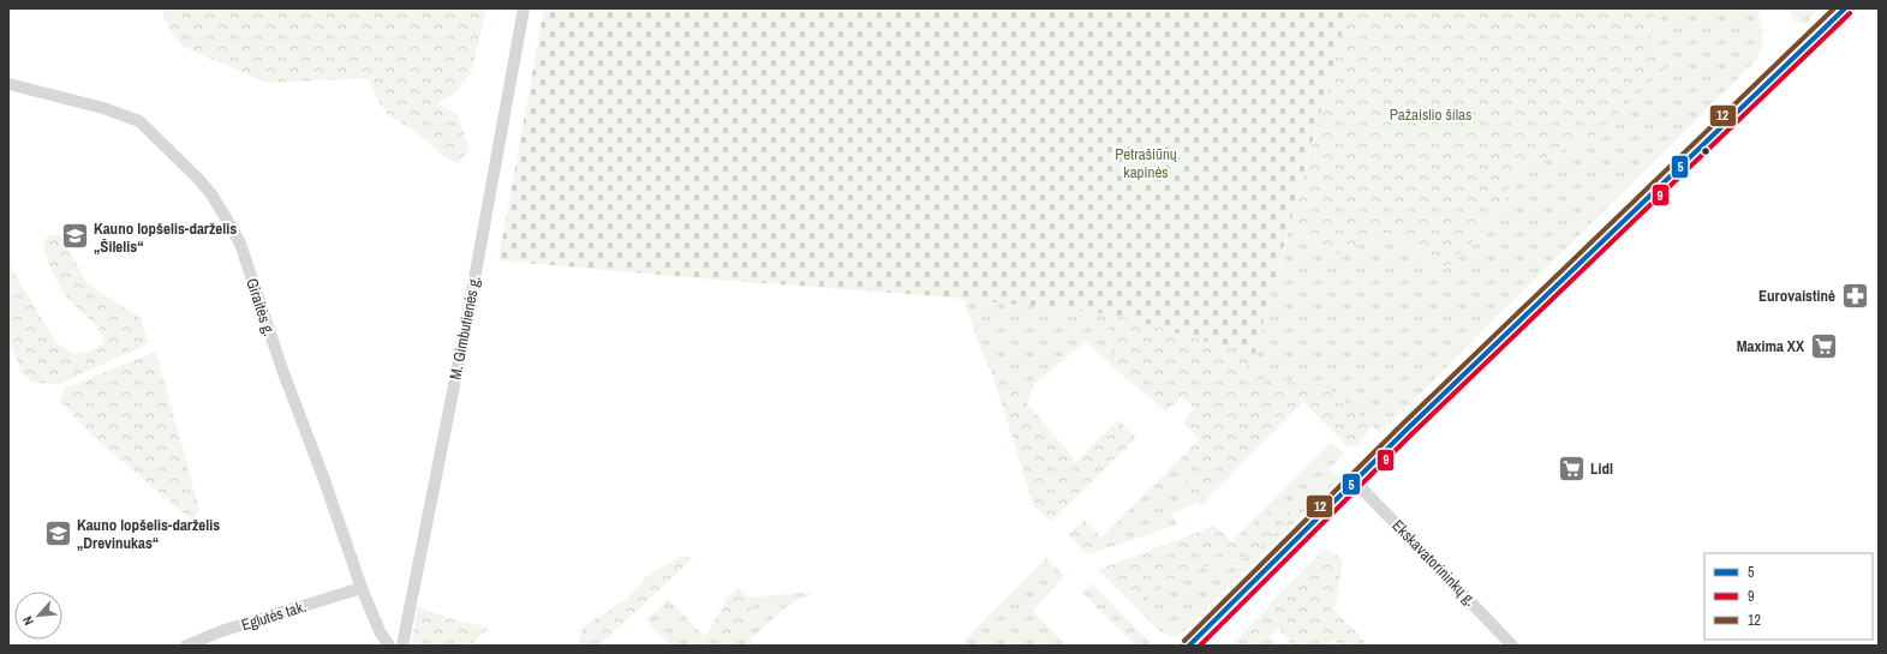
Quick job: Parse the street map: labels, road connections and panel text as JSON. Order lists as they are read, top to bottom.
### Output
{
  "streets": {
    "street": [
      "Giraitės g.",
      "M. Gimbutienės g.",
      "Ekskavatorininkų g.",
      "Eglutės tak."
    ]
  },
  "crossings": [
    ["Giraitės g.", "Eglutės tak."]
  ],
  "parks": ["Pažaislio šilas", "Petrašiūnų kapinės"],
  "places": {
    "school or university": ["Kauno lopšelis-darželis „Šilelis“", "Kauno lopšelis-darželis „Drevinukas“"],
    "pharmacy": ["Eurovaistinė"],
    "supermarket": ["Maxima XX", "Lidl"]
  },
  "lines": ["transit line 5", "transit line 12", "transit line 9"],
  "legend": ["5", "9", "12"],
  "north": "bottom left"
}
